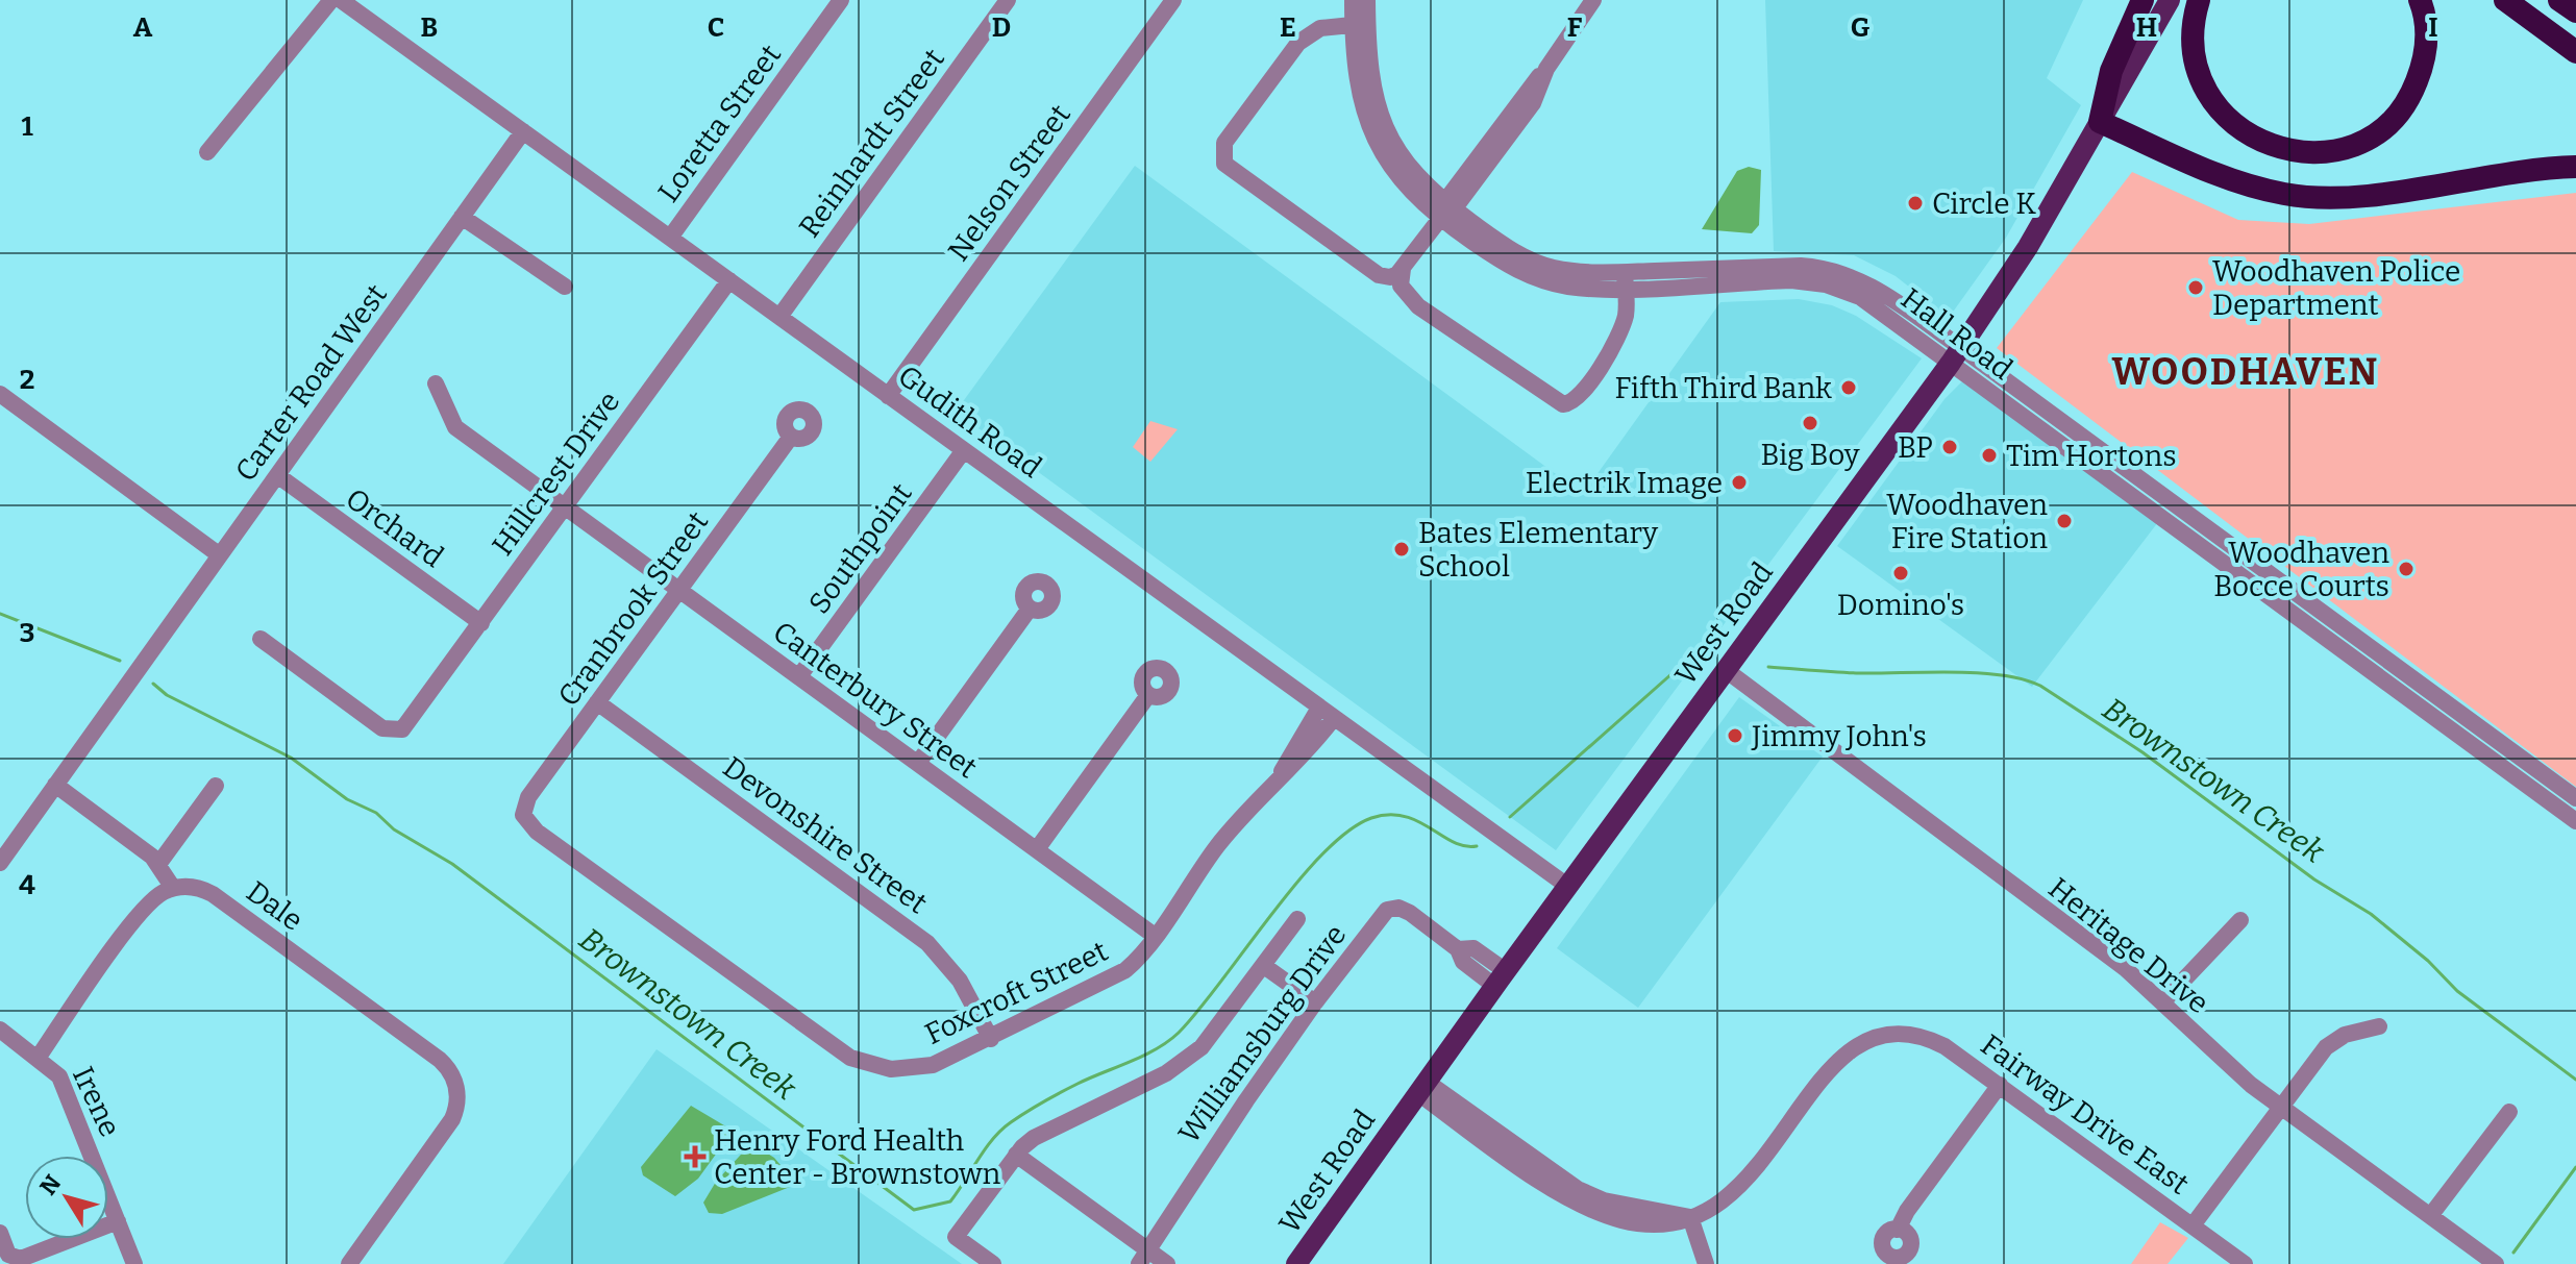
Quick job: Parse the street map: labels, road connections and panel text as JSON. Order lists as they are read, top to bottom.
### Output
{
  "streets": {
    "main road": ["West Road"],
    "street": [
      "Loretta Street",
      "Reinhardt Street",
      "Nelson Street",
      "Hall Road",
      "Carter Road West",
      "Gudith Road",
      "Hillcrest Drive",
      "Orchard",
      "Southpoint",
      "Cranbrook Street",
      "Canterbury Street",
      "Devonshire Street",
      "Dale",
      "Heritage Drive",
      "Foxcroft Street",
      "Williamsburg Drive",
      "Irene",
      "Fairway Drive East"
    ]
  },
  "crossings": [
    ["Loretta Street", "Gudith Road"],
    ["Reinhardt Street", "Gudith Road"],
    ["Nelson Street", "Gudith Road"],
    ["Hall Road", "West Road"],
    ["Carter Road West", "Gudith Road"],
    ["Carter Road West", "Orchard"],
    ["Gudith Road", "Hillcrest Drive"],
    ["Gudith Road", "Southpoint"],
    ["Gudith Road", "West Road"],
    ["Gudith Road", "Foxcroft Street"],
    ["Hillcrest Drive", "Orchard"],
    ["Hillcrest Drive", "Canterbury Street"],
    ["Southpoint", "Canterbury Street"],
    ["Cranbrook Street", "Canterbury Street"],
    ["Cranbrook Street", "Devonshire Street"],
    ["Cranbrook Street", "Foxcroft Street"],
    ["West Road", "Heritage Drive"],
    ["West Road", "Williamsburg Drive"],
    ["Canterbury Street", "Foxcroft Street"],
    ["Devonshire Street", "Foxcroft Street"]
  ],
  "districts": ["WOODHAVEN"],
  "water": ["Brownstown Creek"],
  "places": {
    "other": [
      "Circle K",
      "Woodhaven Police Department",
      "Fifth Third Bank",
      "Big Boy",
      "BP",
      "Tim Hortons",
      "Electrik Image",
      "Woodhaven Fire Station",
      "Bates Elementary School",
      "Woodhaven Bocce Courts",
      "Domino's",
      "Jimmy John's"
    ],
    "health": ["Henry Ford Health Center - Brownstown"]
  },
  "north": "top left",
  "grid": {
    "columns": [
      "A",
      "B",
      "C",
      "D",
      "E",
      "F",
      "G",
      "H",
      "I"
    ],
    "rows": [
      "1",
      "2",
      "3",
      "4"
    ]
  }
}
